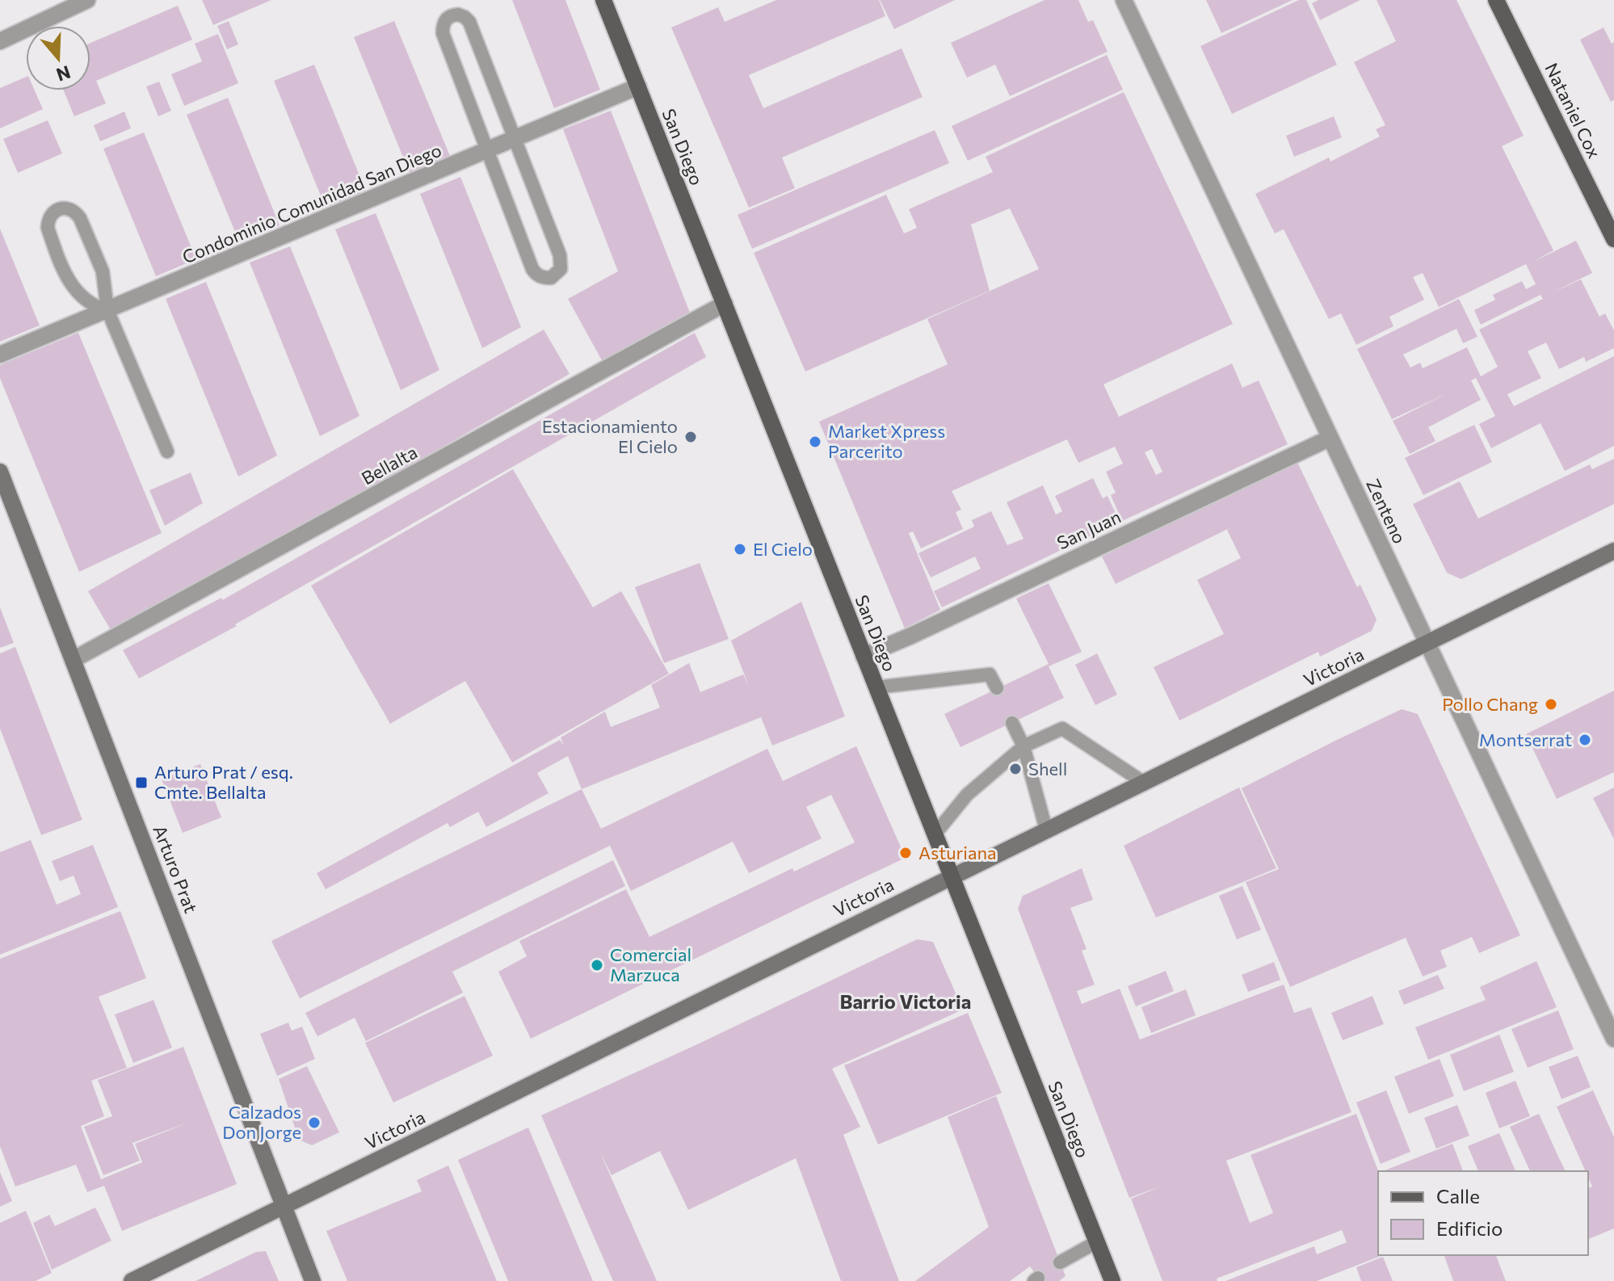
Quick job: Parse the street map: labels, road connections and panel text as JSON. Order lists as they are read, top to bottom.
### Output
{
  "streets": {
    "main road": ["Nataniel Cox", "San Diego"],
    "street": [
      "Condominio Comunidad San Diego",
      "Bellalta",
      "Zenteno",
      "San Juan",
      "Victoria",
      "Arturo Prat"
    ]
  },
  "crossings": [
    ["San Diego", "Condominio Comunidad San Diego"],
    ["San Diego", "Bellalta"],
    ["San Diego", "San Juan"],
    ["San Diego", "Victoria"],
    ["Bellalta", "Arturo Prat"],
    ["Zenteno", "San Juan"],
    ["Zenteno", "Victoria"],
    ["Victoria", "Arturo Prat"]
  ],
  "districts": ["Barrio Victoria"],
  "places": {
    "other": [
      "Estacionamiento El Cielo",
      "Market Xpress Parcerito",
      "El Cielo",
      "Pollo Chang",
      "Montserrat",
      "Shell",
      "Asturiana",
      "Comercial Marzuca",
      "Calzados Don Jorge"
    ],
    "transit": ["Arturo Prat / esq. Cmte. Bellalta"]
  },
  "legend": ["Calle", "Edificio"],
  "north": "bottom"
}
